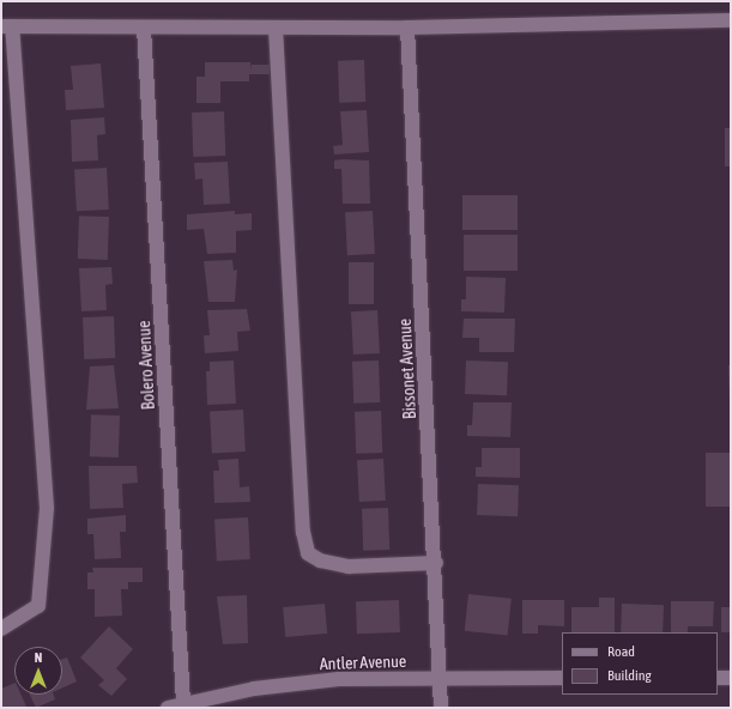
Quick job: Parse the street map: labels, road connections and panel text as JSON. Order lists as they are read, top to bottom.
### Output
{
  "streets": {
    "street": ["Bolero Avenue", "Bissonet Avenue", "Antler Avenue"]
  },
  "crossings": [
    ["Bolero Avenue", "Antler Avenue"],
    ["Bissonet Avenue", "Antler Avenue"]
  ],
  "legend": ["Road", "Building"],
  "north": "top"
}
